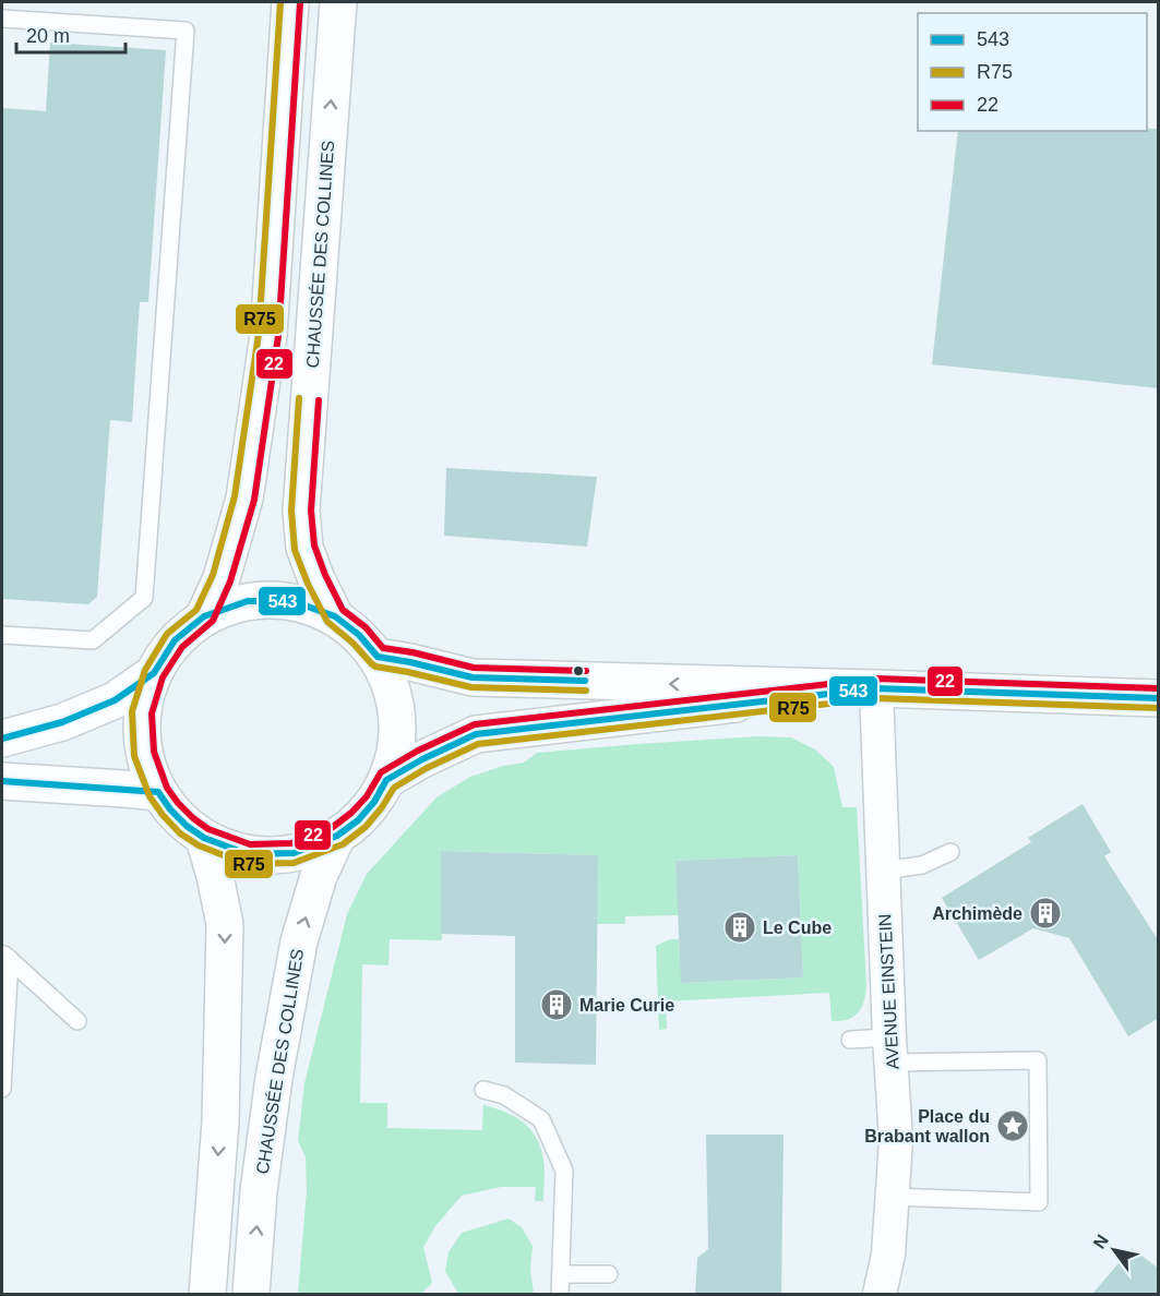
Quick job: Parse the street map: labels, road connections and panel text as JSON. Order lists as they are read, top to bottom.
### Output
{
  "streets": {
    "main road": ["CHAUSSÉE DES COLLINES"],
    "street": ["AVENUE EINSTEIN"]
  },
  "places": {
    "building": ["Archimède", "Le Cube", "Marie Curie"],
    "place": ["Place du Brabant wallon"]
  },
  "lines": ["transit line R75", "transit line 22", "transit line 543"],
  "legend": ["543", "R75", "22"],
  "scale_bar": "20 m",
  "north": "top left"
}
